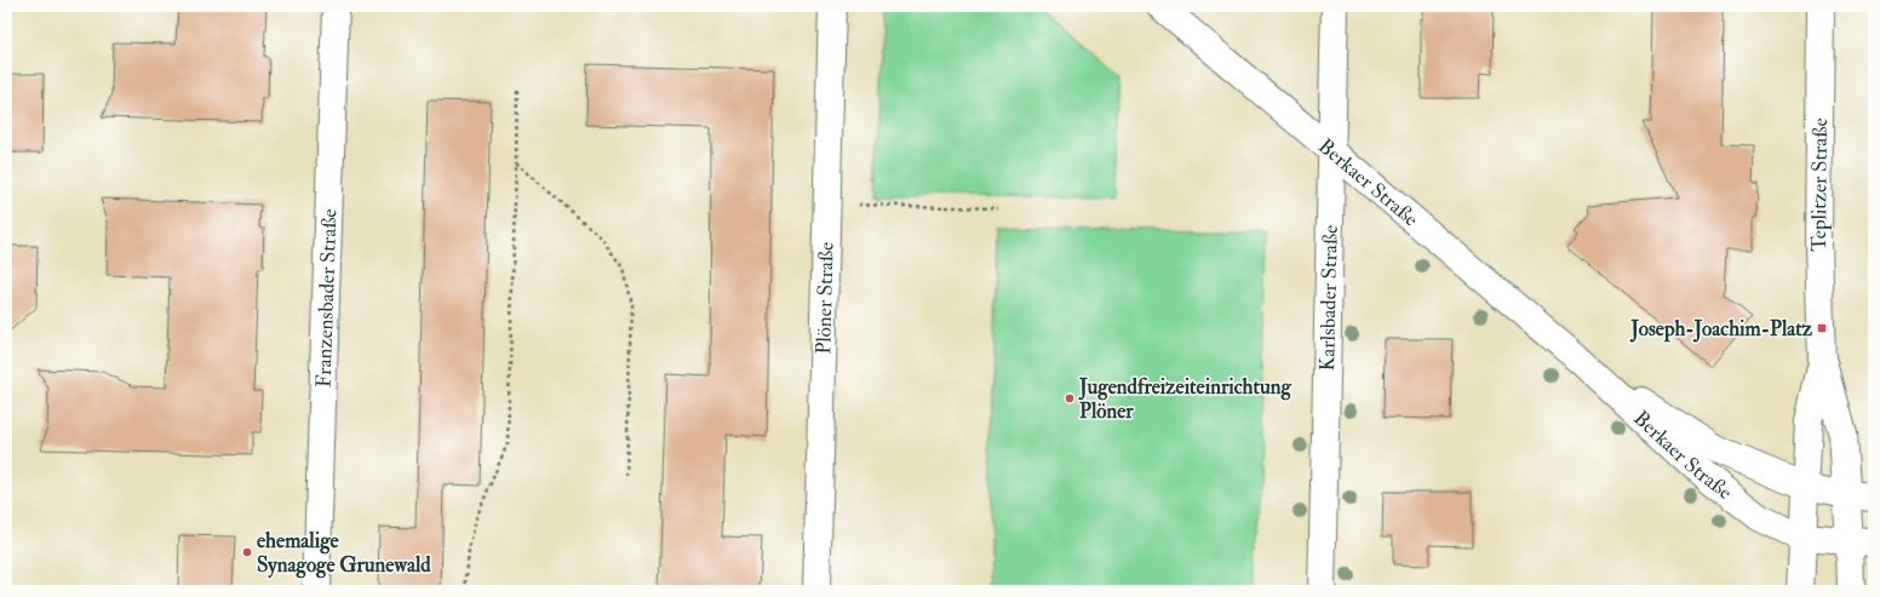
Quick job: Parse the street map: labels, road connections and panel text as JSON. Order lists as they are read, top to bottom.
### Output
{
  "streets": {
    "street": [
      "Berkaer Straße",
      "Teplitzer Straße",
      "Karlsbader Straße",
      "Franzensbader Straße",
      "Plöner Straße"
    ]
  },
  "crossings": [
    ["Berkaer Straße", "Teplitzer Straße"],
    ["Berkaer Straße", "Karlsbader Straße"]
  ],
  "places": {
    "transit": ["Joseph-Joachim-Platz"],
    "other": ["Jugendfreizeiteinrichtung Plöner", "ehemalige Synagoge Grunewald"]
  }
}
